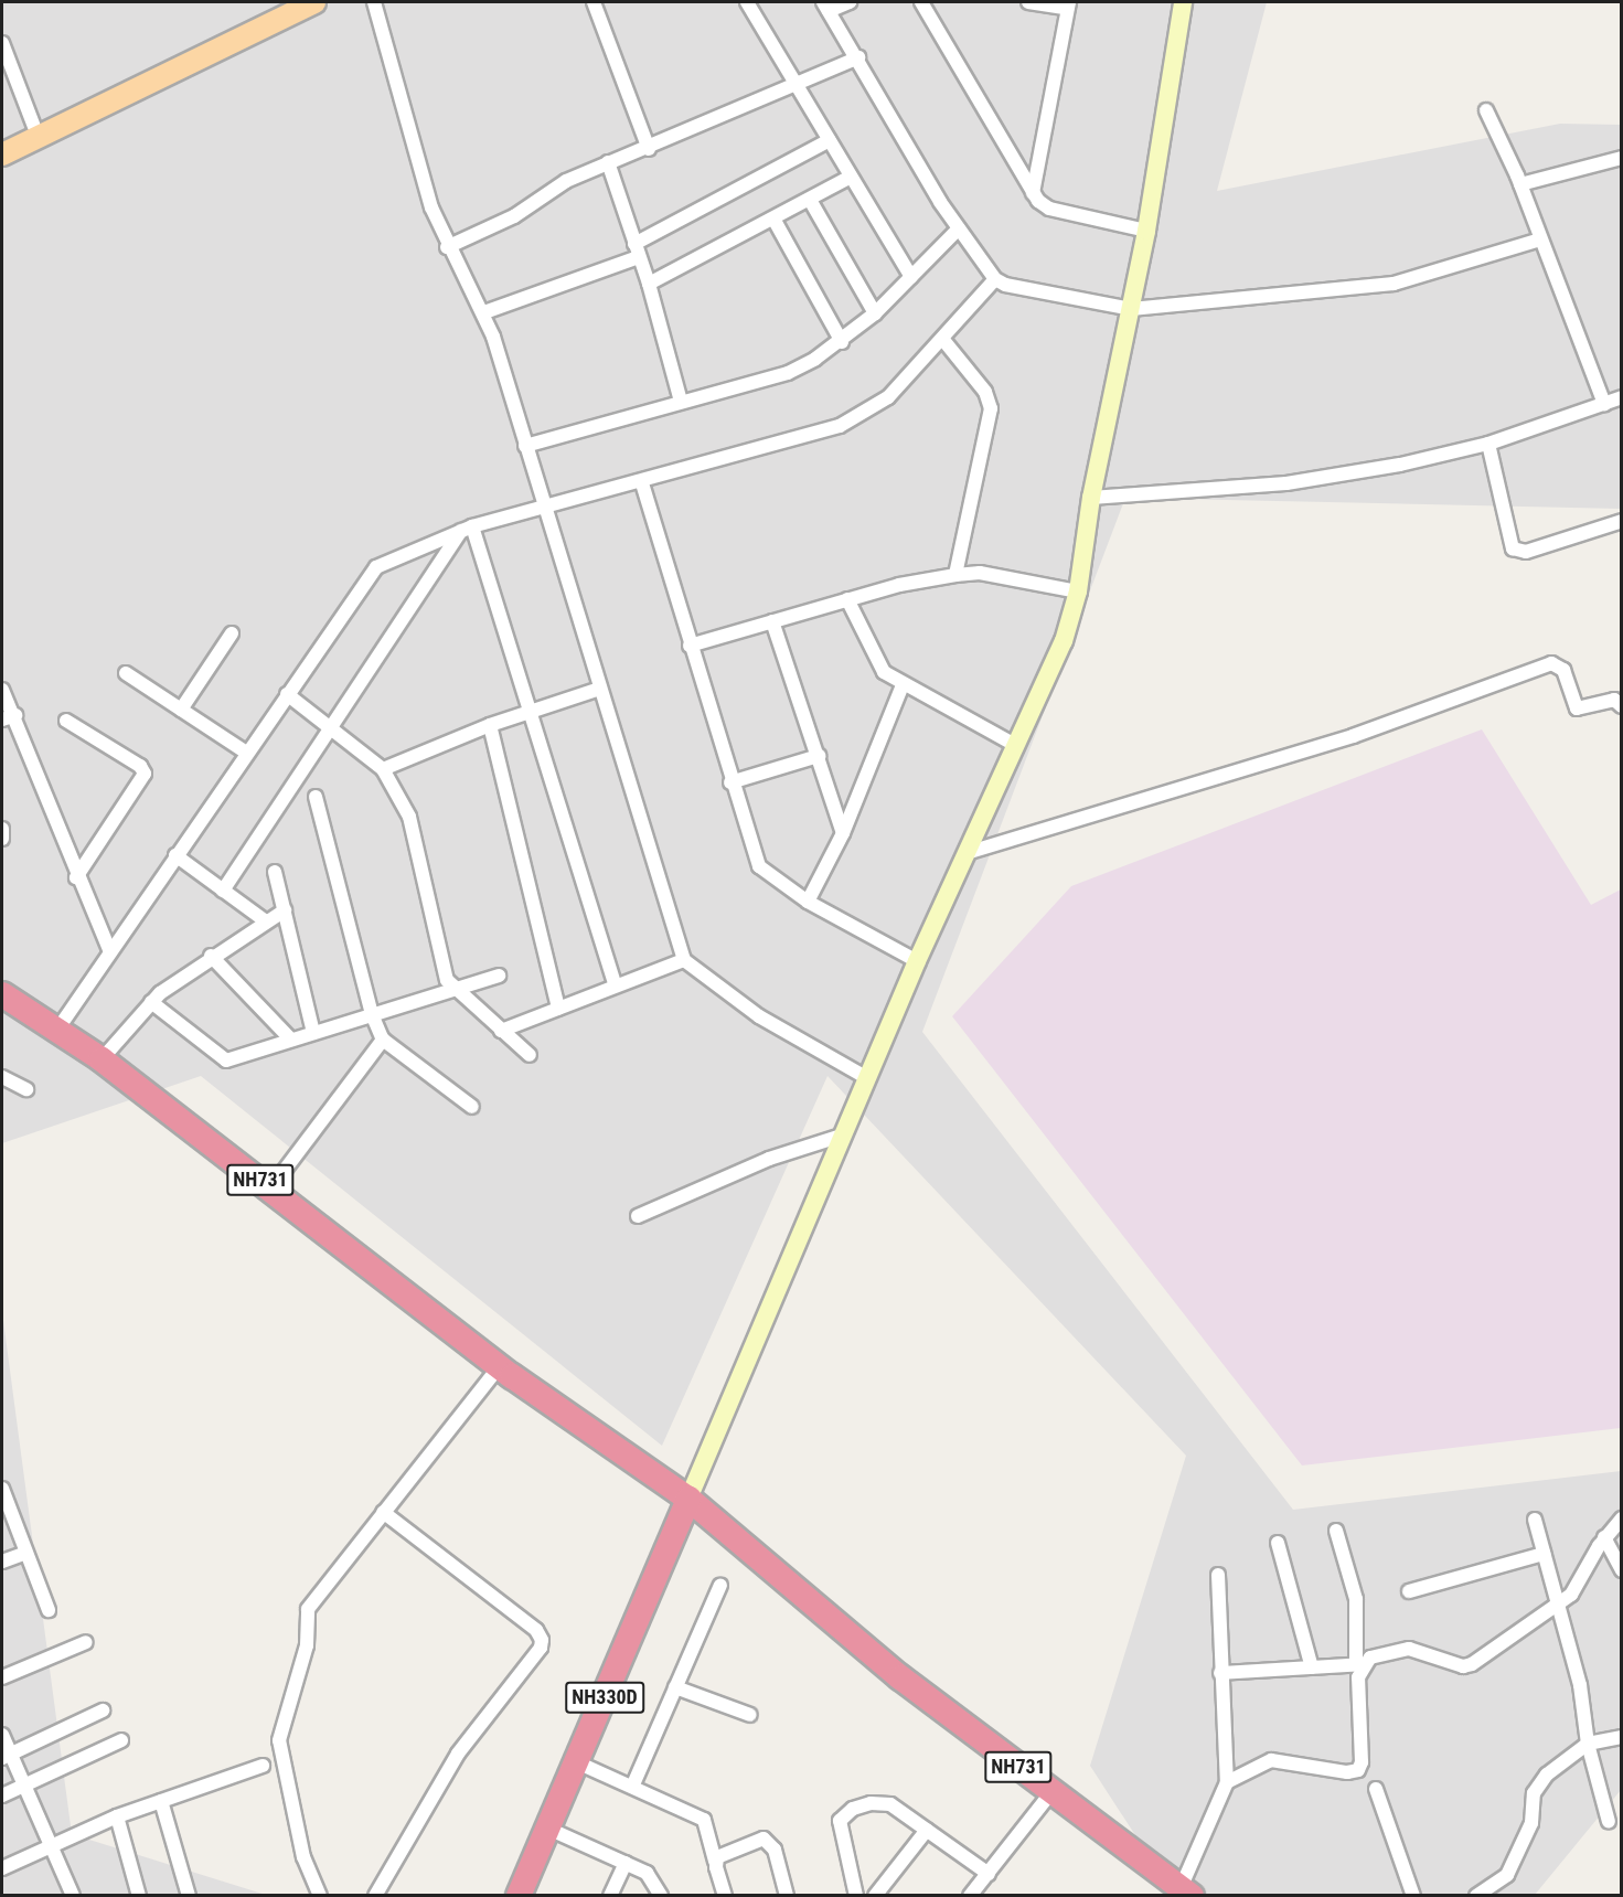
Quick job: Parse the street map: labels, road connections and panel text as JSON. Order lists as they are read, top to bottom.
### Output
{
  "streets": {
    "highway": ["NH731", "NH330D"]
  },
  "crossings": [
    ["NH731", "NH330D"]
  ]
}
